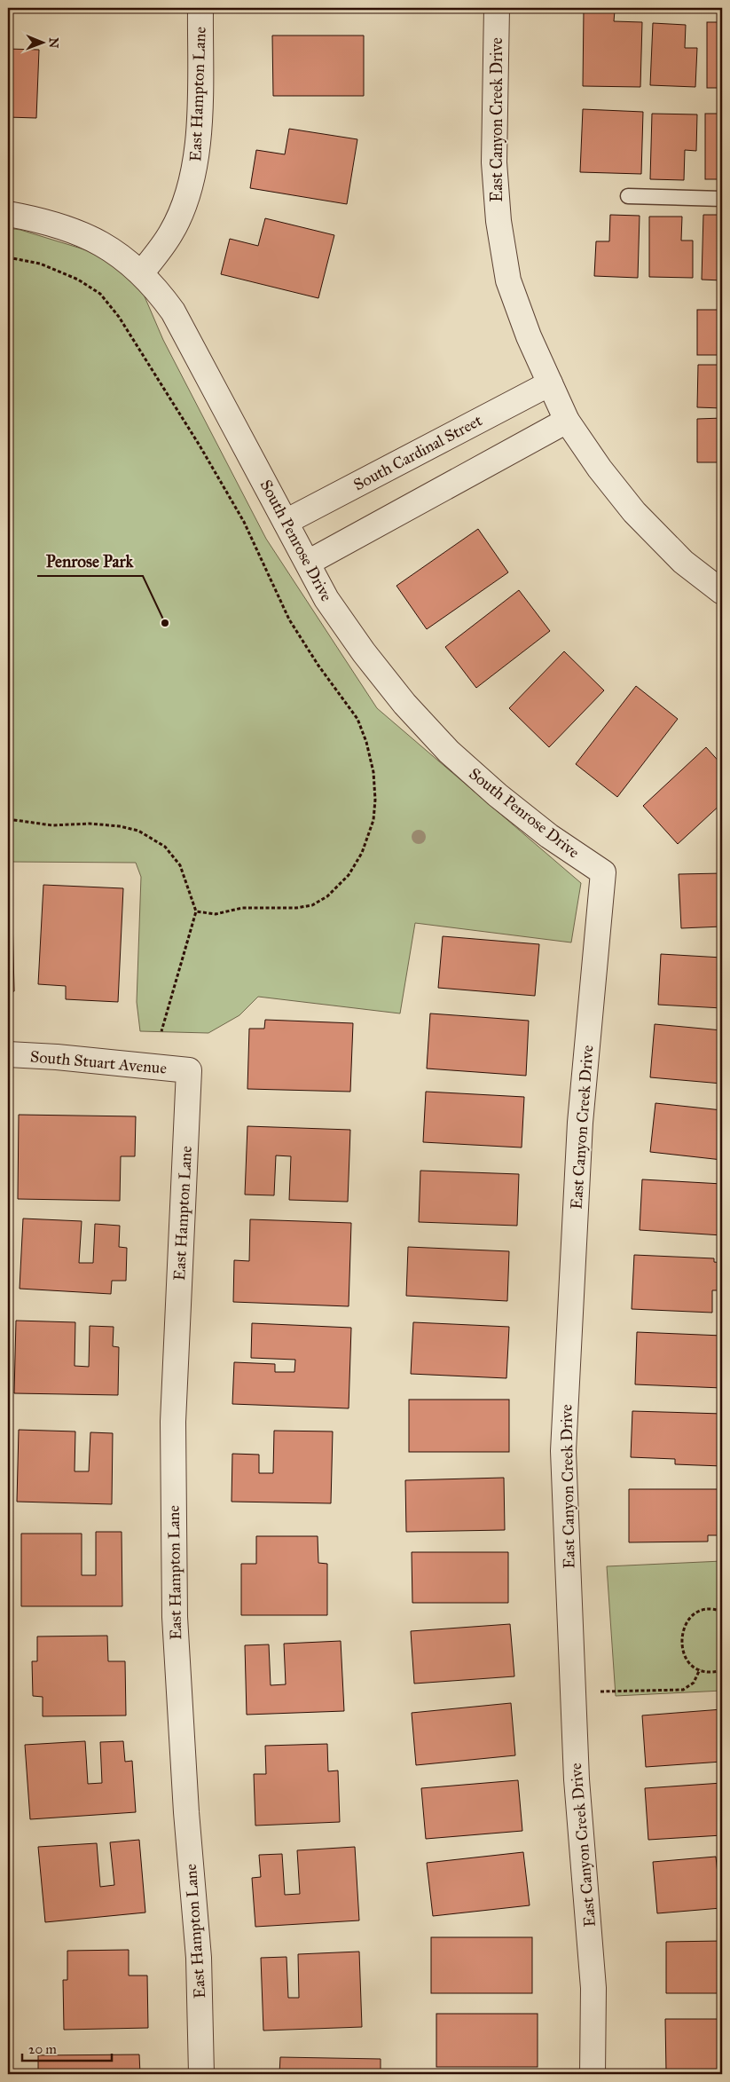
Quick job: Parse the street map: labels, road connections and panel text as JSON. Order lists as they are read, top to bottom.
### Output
{
  "streets": {
    "street": [
      "East Hampton Lane",
      "East Canyon Creek Drive",
      "South Cardinal Street",
      "South Penrose Drive",
      "South Stuart Avenue"
    ]
  },
  "crossings": [
    ["East Hampton Lane", "South Penrose Drive"],
    ["East Hampton Lane", "South Stuart Avenue"],
    ["East Canyon Creek Drive", "South Cardinal Street"],
    ["East Canyon Creek Drive", "South Penrose Drive"],
    ["South Cardinal Street", "South Penrose Drive"]
  ],
  "places": ["Penrose Park"],
  "scale_bar": "20 m",
  "north": "right"
}
